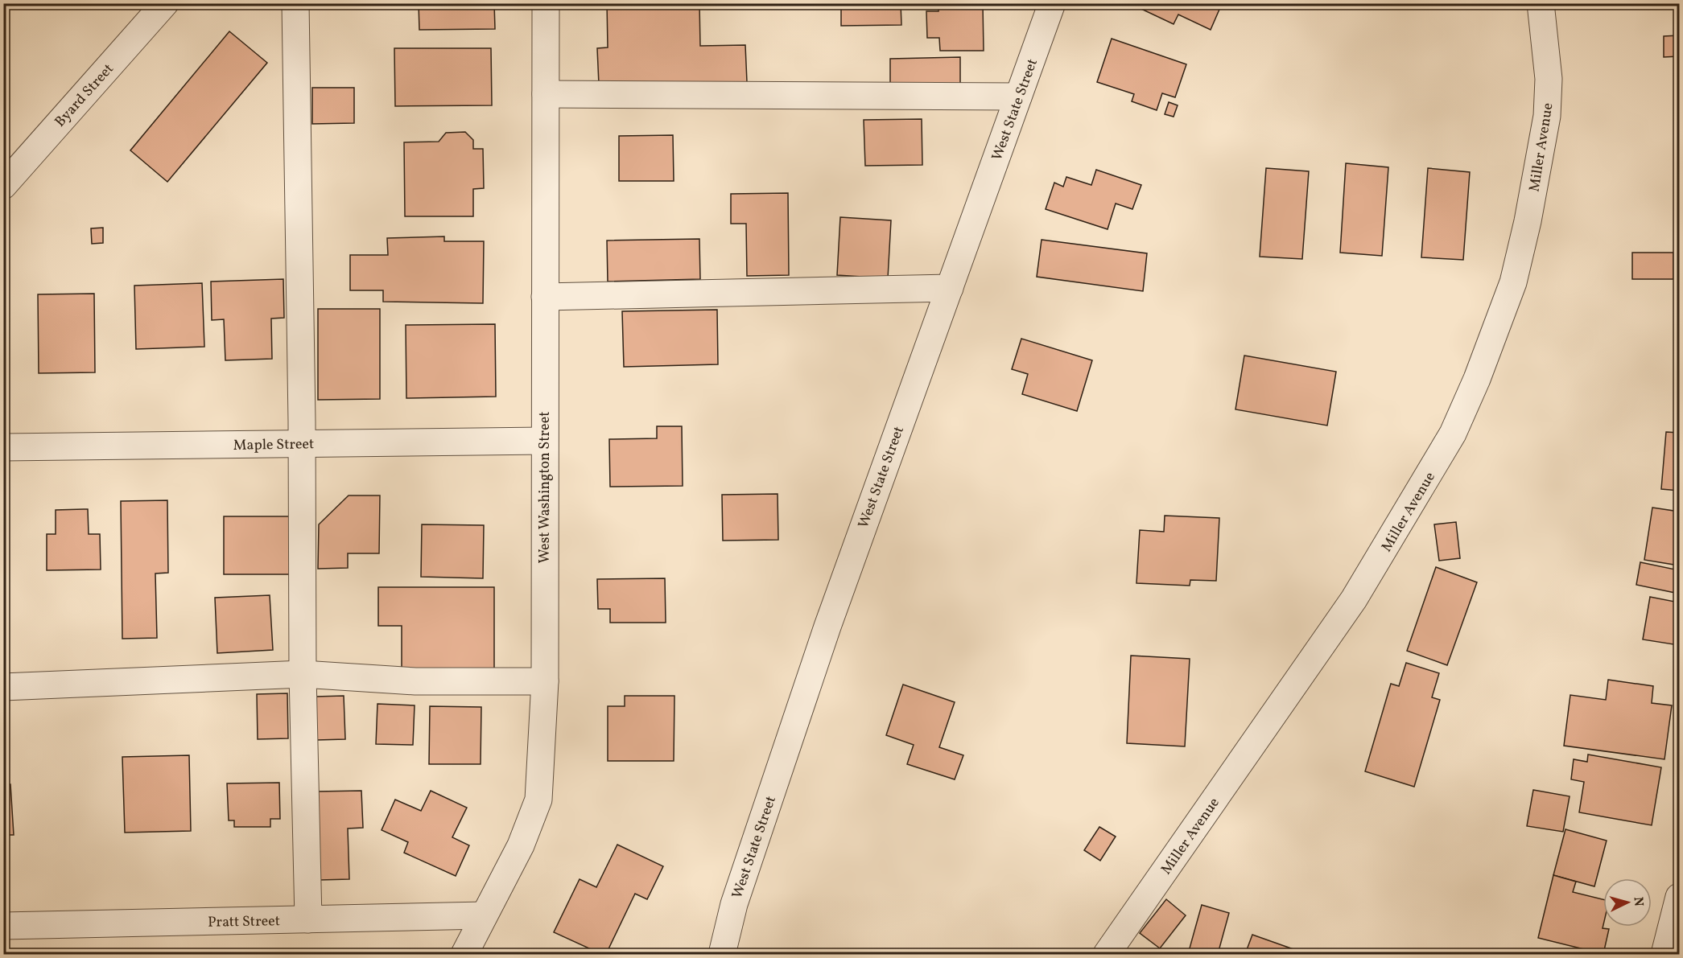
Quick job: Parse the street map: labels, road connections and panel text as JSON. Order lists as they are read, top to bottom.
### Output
{
  "streets": {
    "street": [
      "Byard Street",
      "West State Street",
      "Miller Avenue",
      "Maple Street",
      "West Washington Street",
      "Pratt Street"
    ]
  },
  "crossings": [
    ["Maple Street", "West Washington Street"],
    ["West Washington Street", "Pratt Street"]
  ],
  "north": "right"
}
